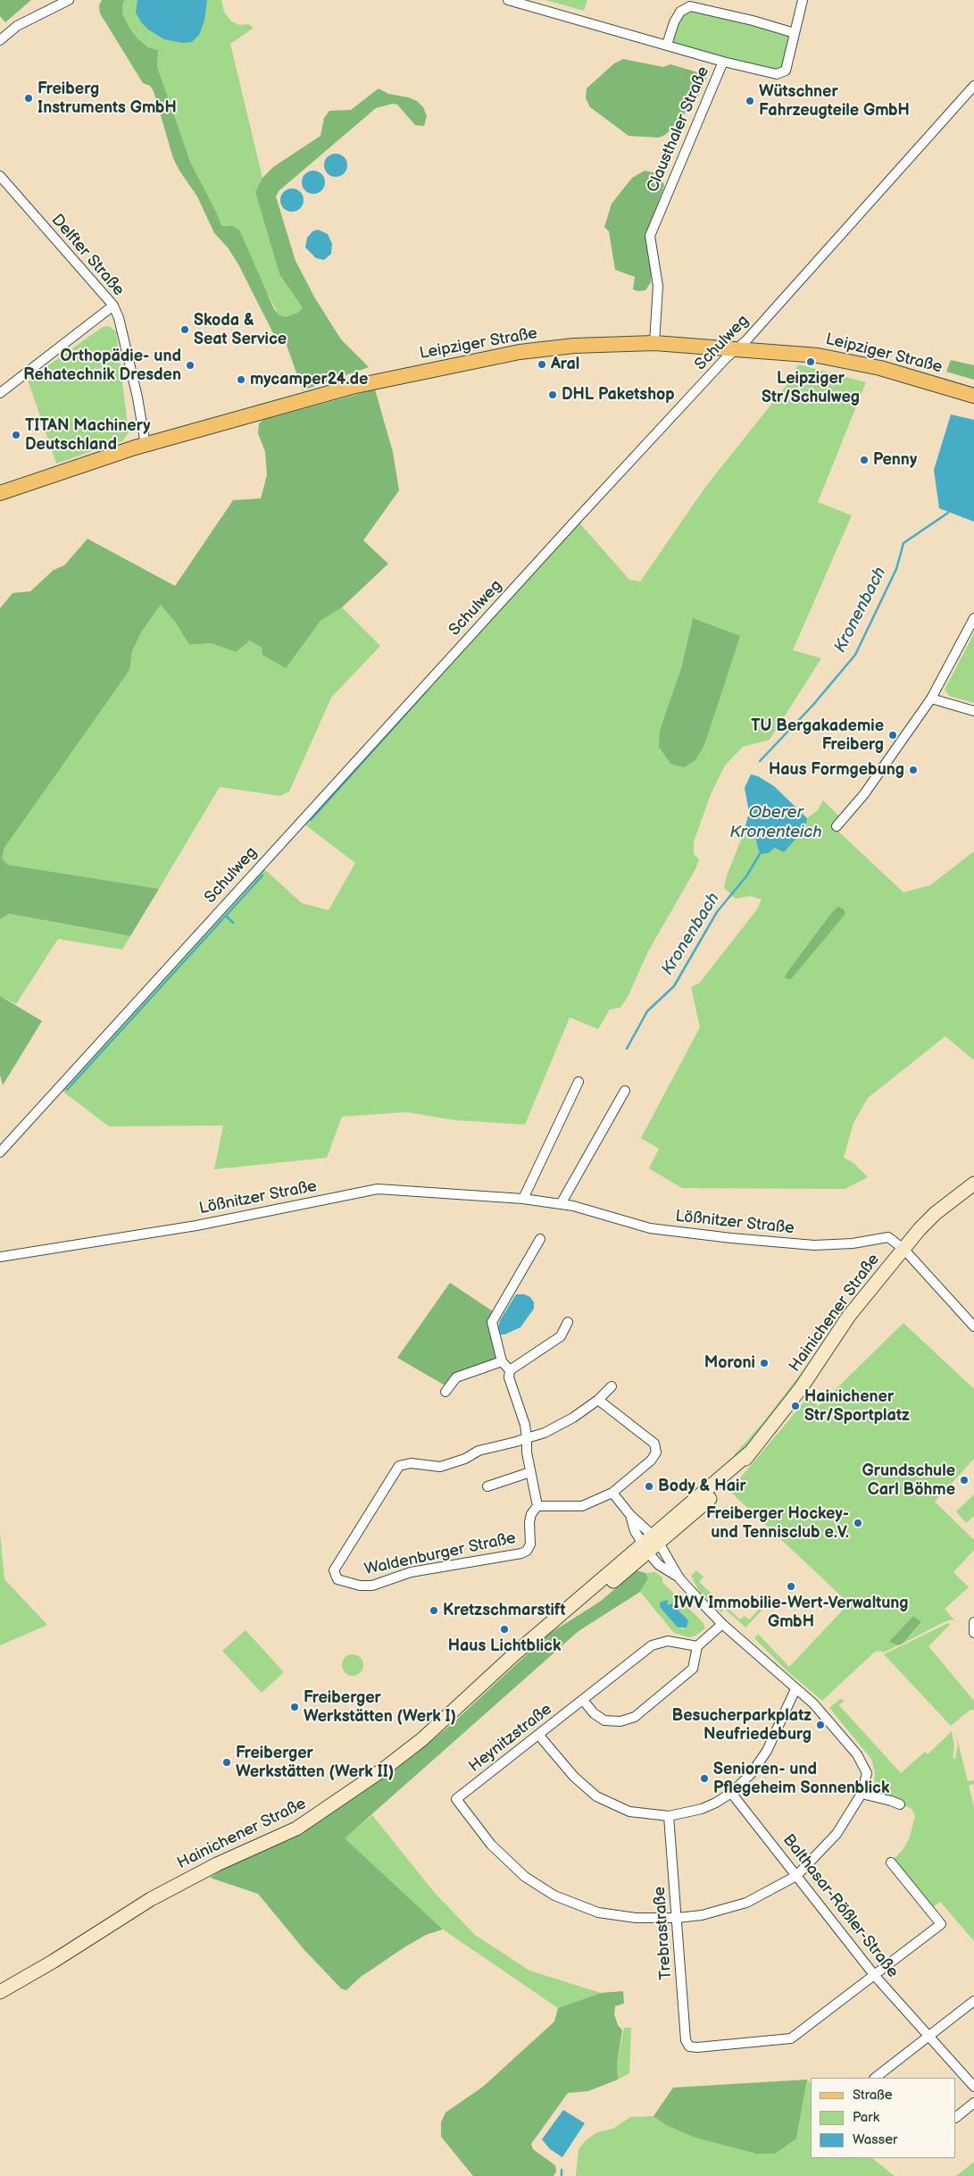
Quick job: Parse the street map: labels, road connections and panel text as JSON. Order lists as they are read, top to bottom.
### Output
{
  "streets": {
    "main road": ["Leipziger Straße", "Hainichener Straße"],
    "street": [
      "Clausthaler Straße",
      "Delfter Straße",
      "Schulweg",
      "Lößnitzer Straße",
      "Waldenburger Straße",
      "Heynitzstraße",
      "Balthasar-Rößler-Straße",
      "Trebrastraße"
    ]
  },
  "crossings": [
    ["Clausthaler Straße", "Leipziger Straße"],
    ["Delfter Straße", "Leipziger Straße"],
    ["Schulweg", "Leipziger Straße"],
    ["Lößnitzer Straße", "Hainichener Straße"],
    ["Heynitzstraße", "Trebrastraße"],
    ["Balthasar-Rößler-Straße", "Trebrastraße"]
  ],
  "water": ["Kronenbach", "Oberer Kronenteich"],
  "places": [
    "Freiberg Instruments GmbH",
    "Wütschner Fahrzeugteile GmbH",
    "Skoda & Seat Service",
    "Leipziger Str/Schulweg",
    "Aral",
    "Orthopädie- und Rehatechnik Dresden",
    "mycamper24.de",
    "DHL Paketshop",
    "TITAN Machinery Deutschland",
    "Penny",
    "TU Bergakademie Freiberg",
    "Haus Formgebung",
    "Moroni",
    "Hainichener Str/Sportplatz",
    "Grundschule Carl Böhme",
    "Body & Hair",
    "Freiberger Hockey- und Tennisclub e.V.",
    "IWV Immobilie-Wert-Verwaltung GmbH",
    "Kretzschmarstift",
    "Haus Lichtblick",
    "Freiberger Werkstätten (Werk I)",
    "Besucherparkplatz Neufriedeburg",
    "Freiberger Werkstätten (Werk II)",
    "Senioren- und Pflegeheim Sonnenblick"
  ],
  "legend": ["Straße", "Park", "Wasser"]
}
